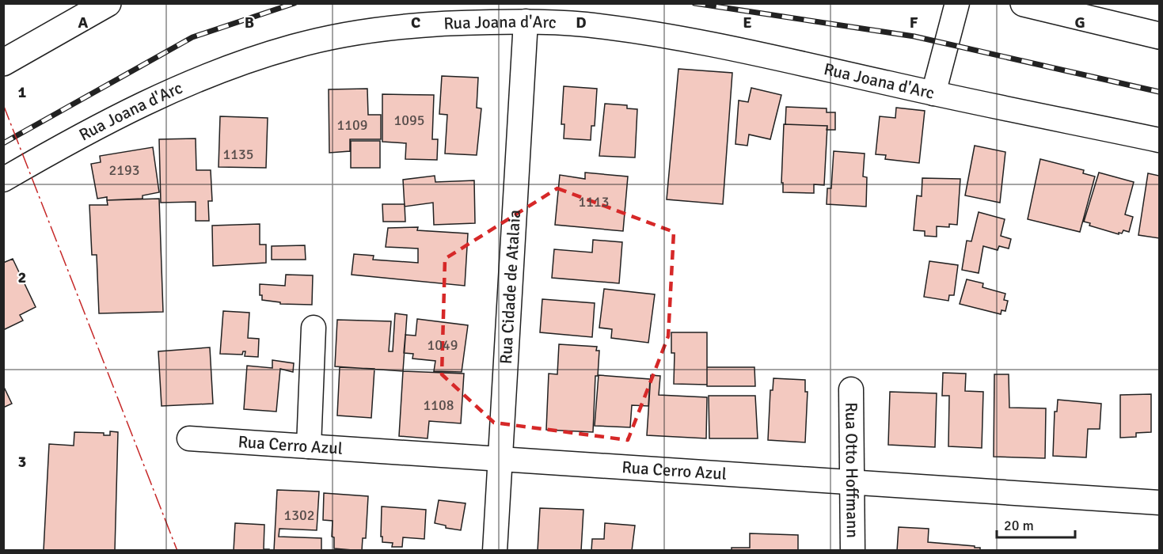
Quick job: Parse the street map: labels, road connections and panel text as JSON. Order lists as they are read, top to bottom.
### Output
{
  "streets": {
    "street": [
      "Rua Joana d'Arc",
      "Rua Cidade de Atalaia",
      "Rua Cerro Azul",
      "Rua Otto Hoffmann"
    ]
  },
  "crossings": [
    ["Rua Joana d'Arc", "Rua Cidade de Atalaia"],
    ["Rua Cidade de Atalaia", "Rua Cerro Azul"],
    ["Rua Cerro Azul", "Rua Otto Hoffmann"]
  ],
  "house_numbers": [
    "1095",
    "1109",
    "1135",
    "2193",
    "1113",
    "1049",
    "1108",
    "1302"
  ],
  "scale_bar": "20 m",
  "grid": {
    "columns": [
      "A",
      "B",
      "C",
      "D",
      "E",
      "F",
      "G"
    ],
    "rows": ["1", "2", "3"]
  }
}
